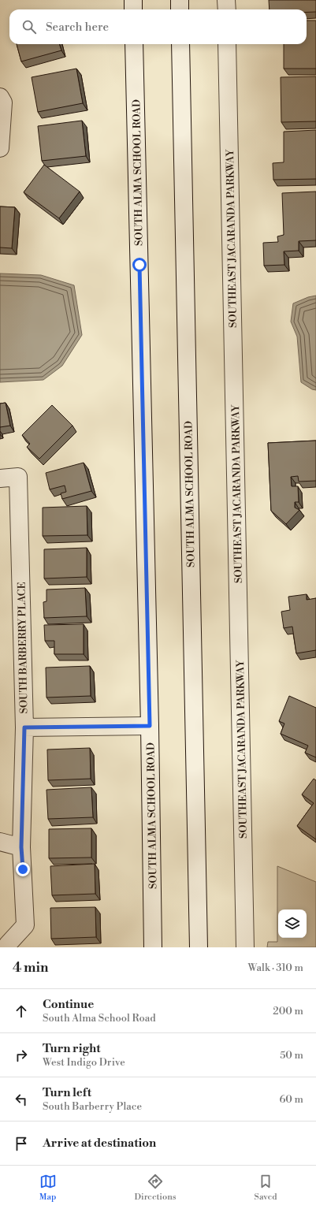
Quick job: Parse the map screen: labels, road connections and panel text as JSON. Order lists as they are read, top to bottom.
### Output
{
  "streets": {
    "main road": ["SOUTH ALMA SCHOOL ROAD", "SOUTHEAST JACARANDA PARKWAY", "SOUTH BARBERRY PLACE"]
  },
  "page": {
    "search": "Search here",
    "heading": ["4 min", "Walk · 310 m"],
    "list": [
      ["Continue", "South Alma School Road", "200 m"],
      ["Turn right", "West Indigo Drive", "50 m"],
      ["Turn left", "South Barberry Place", "60 m"],
      "Arrive at destination"
    ],
    "nav": ["Map", "Directions", "Saved"]
  }
}
